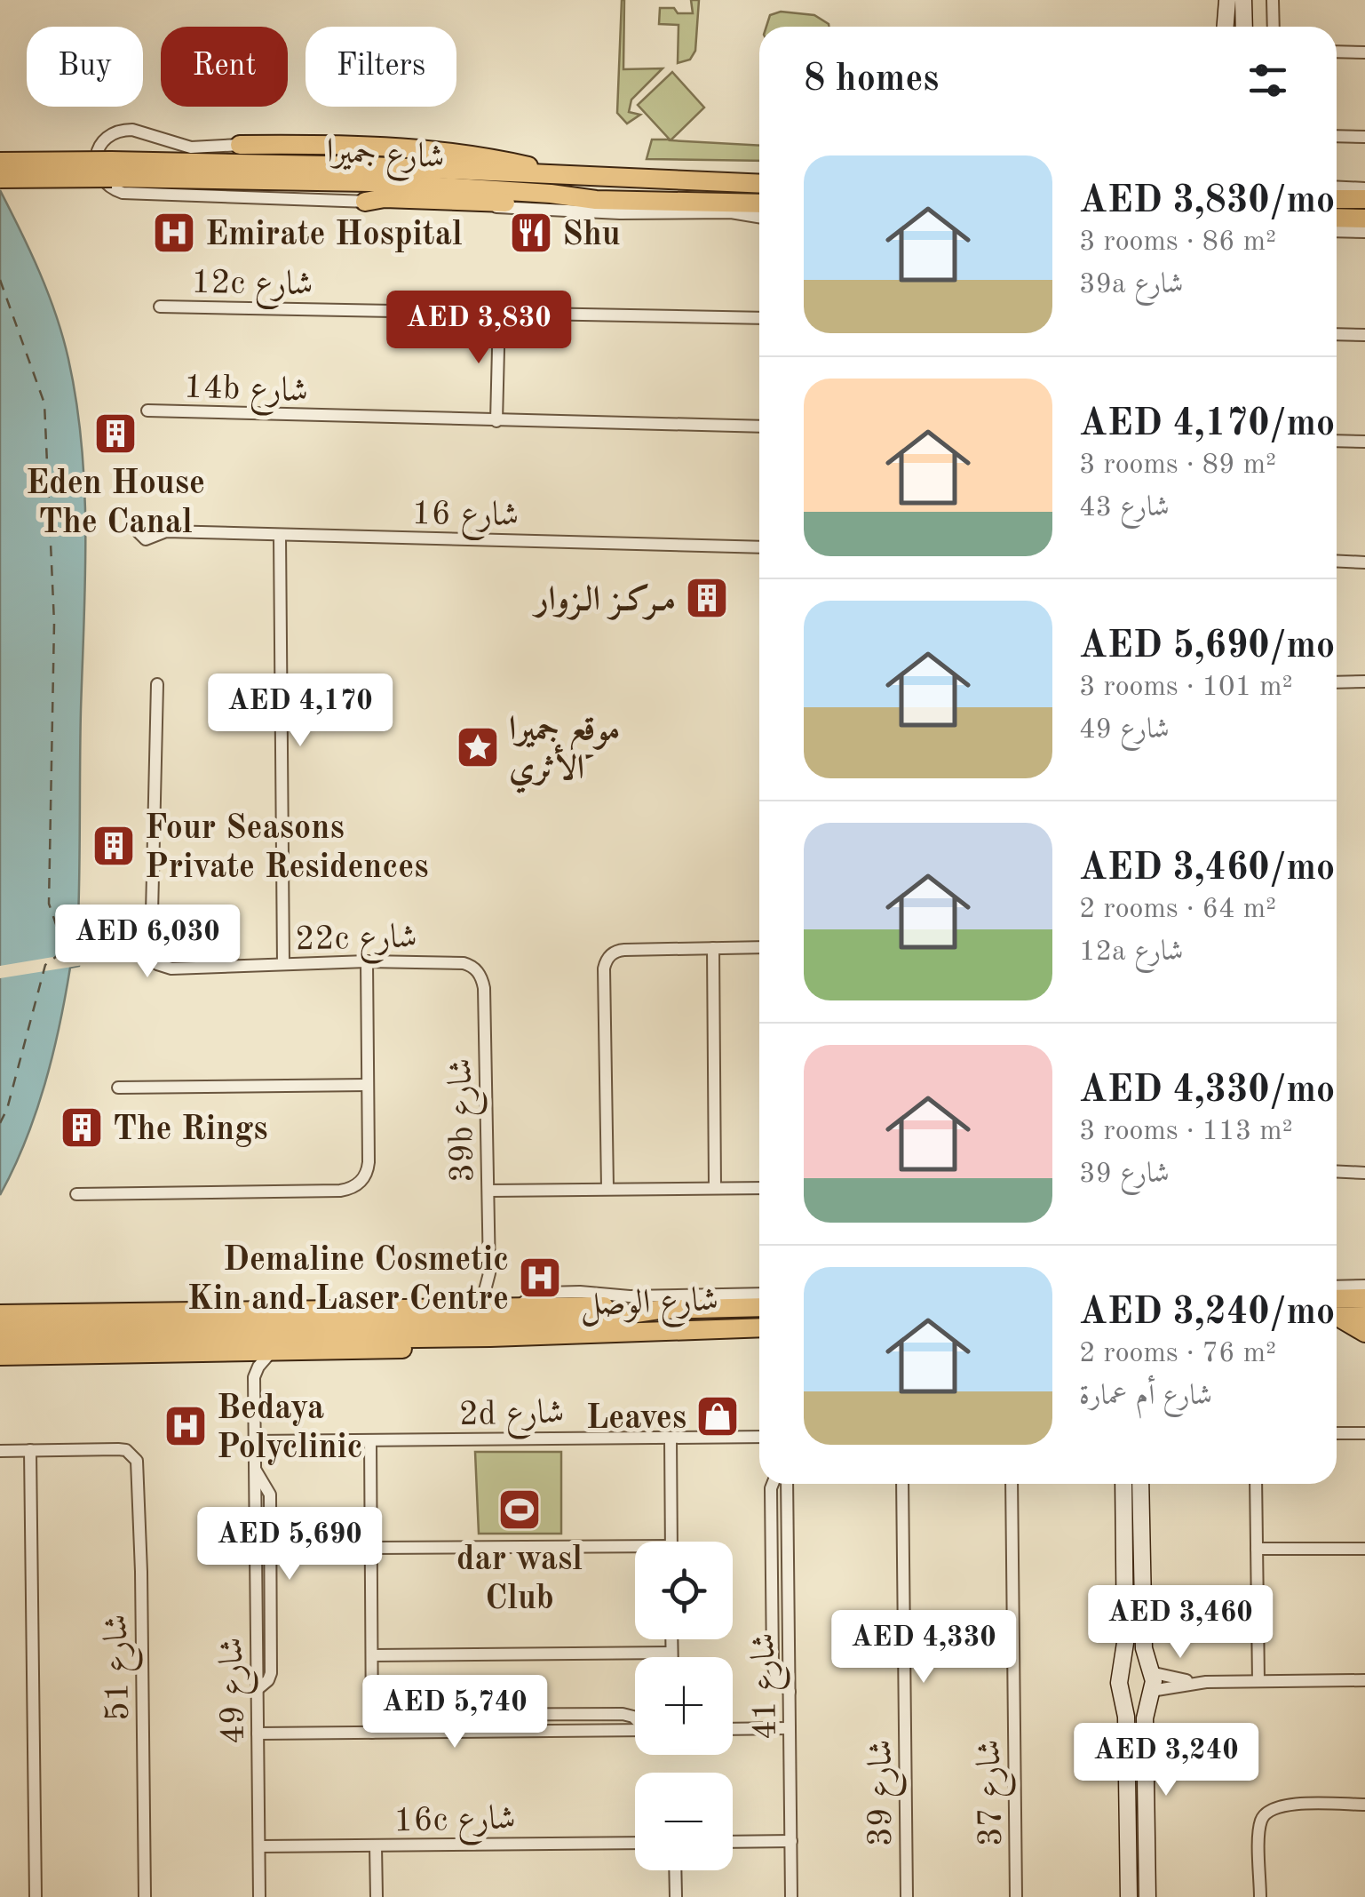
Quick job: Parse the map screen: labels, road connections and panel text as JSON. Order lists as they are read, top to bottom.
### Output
{
  "streets": {
    "main road": ["شارع جميرا", "شارع الوصل"],
    "street": [
      "12c شارع",
      "14b شارع",
      "شارع 16",
      "22c شارع",
      "39b شارع",
      "2d شارع",
      "شارع 51",
      "شارع 41",
      "شارع 49",
      "شارع 39",
      "شارع 37",
      "16c شارع"
    ]
  },
  "crossings": [
    ["22c شارع", "39b شارع"],
    ["39b شارع", "شارع الوصل"],
    ["2d شارع", "شارع 49"],
    ["شارع 49", "16c شارع"]
  ],
  "places": {
    "hospital": ["Emirate Hospital", "Demaline Cosmetic Kin and Laser Centre", "Bedaya Polyclinic"],
    "restaurant": ["Shu"],
    "building": [
      "Eden House The Canal",
      "مـركـز الـزوار",
      "Four Seasons Private Residences",
      "The Rings"
    ],
    "place": ["موقع جميرا الأثري"],
    "shop": ["Leaves"],
    "sports": ["dar wasl Club"]
  },
  "page": {
    "chip": ["Buy", "Rent", "Filters"],
    "heading": "8 homes",
    "list": [
      {
        "name": "AED 3,830/mo",
        "note": "3 rooms · 86 m² · 39a شارع"
      },
      {
        "name": "AED 4,170/mo",
        "note": "3 rooms · 89 m² · شارع 43"
      },
      {
        "name": "AED 5,690/mo",
        "note": "3 rooms · 101 m² · شارع 49"
      },
      {
        "name": "AED 3,460/mo",
        "note": "2 rooms · 64 m² · 12a شارع"
      },
      {
        "name": "AED 4,330/mo",
        "note": "3 rooms · 113 m² · شارع 39"
      },
      {
        "name": "AED 3,240/mo",
        "note": "2 rooms · 76 m² · شارع أم عمارة"
      }
    ],
    "price": [
      "AED 3,830",
      "AED 4,170",
      "AED 6,030",
      "AED 5,690",
      "AED 3,460",
      "AED 4,330",
      "AED 5,740",
      "AED 3,240"
    ],
    "map_buttons": ["+", "−"]
  }
}
